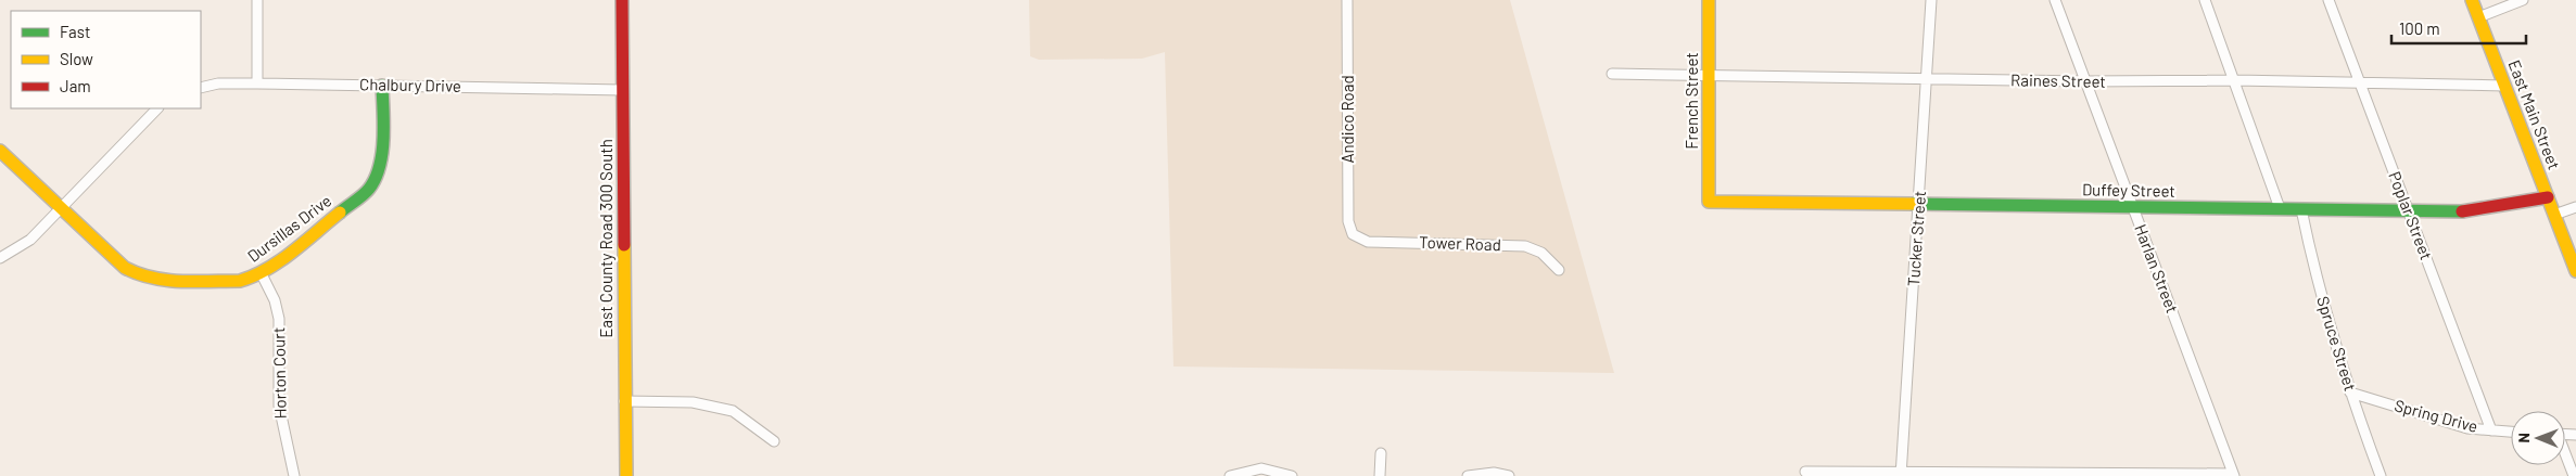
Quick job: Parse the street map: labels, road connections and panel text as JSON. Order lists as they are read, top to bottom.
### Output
{
  "streets": {
    "street": [
      "Raines Street",
      "Chalbury Drive",
      "French Street",
      "East Main Street",
      "Andico Road",
      "Duffey Street",
      "Poplar Street",
      "Dursillas Drive",
      "East County Road 300 South",
      "Tucker Street",
      "Tower Road",
      "Harlan Street",
      "Spruce Street",
      "Horton Court",
      "Spring Drive"
    ]
  },
  "crossings": [
    ["Raines Street", "French Street"],
    ["Raines Street", "East Main Street"],
    ["Raines Street", "Poplar Street"],
    ["Raines Street", "Tucker Street"],
    ["Raines Street", "Harlan Street"],
    ["Chalbury Drive", "Dursillas Drive"],
    ["Chalbury Drive", "East County Road 300 South"],
    ["French Street", "Duffey Street"],
    ["East Main Street", "Duffey Street"],
    ["Andico Road", "Tower Road"],
    ["Duffey Street", "Poplar Street"],
    ["Duffey Street", "Tucker Street"],
    ["Duffey Street", "Harlan Street"],
    ["Duffey Street", "Spruce Street"],
    ["Poplar Street", "Spring Drive"],
    ["Dursillas Drive", "Horton Court"],
    ["Spruce Street", "Spring Drive"]
  ],
  "legend": ["Fast", "Slow", "Jam"],
  "scale_bar": "100 m",
  "north": "left"
}
